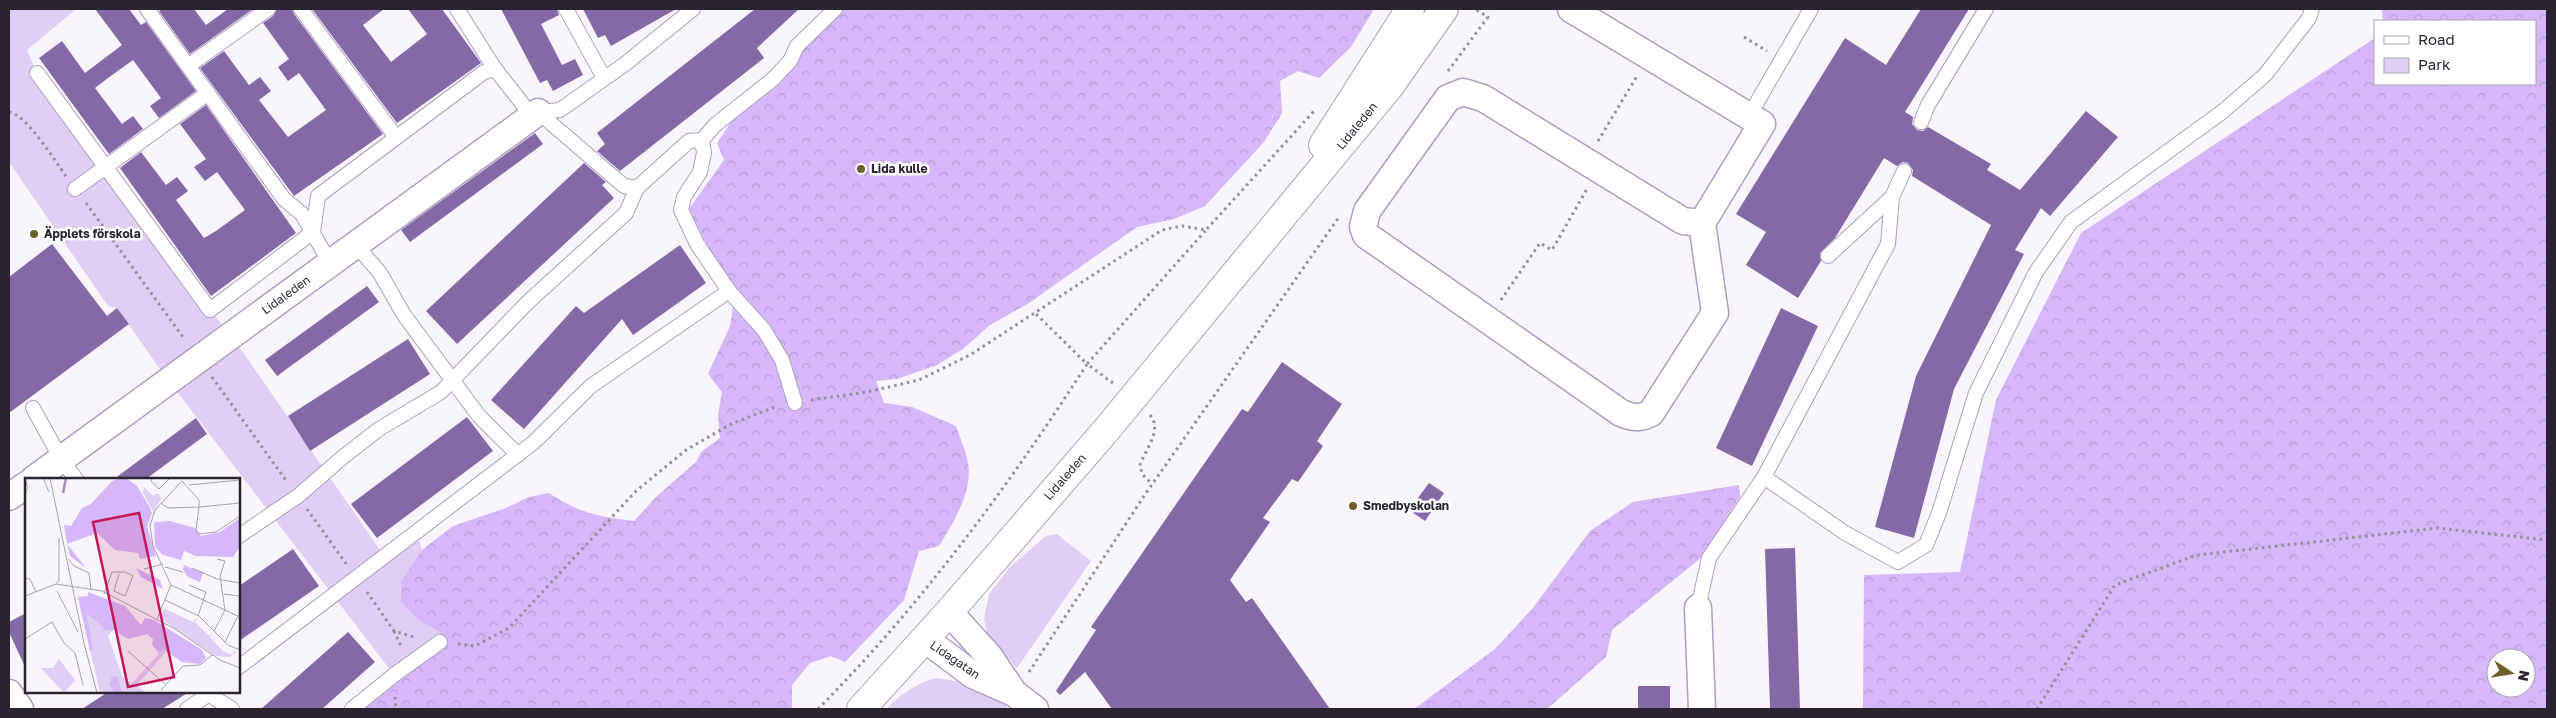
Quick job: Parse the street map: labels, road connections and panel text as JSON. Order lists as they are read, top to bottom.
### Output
{
  "streets": {
    "street": ["Lidaleden", "Lidagatan"]
  },
  "crossings": [
    ["Lidaleden", "Lidagatan"]
  ],
  "places": ["Lida kulle", "Äpplets förskola", "Smedbyskolan"],
  "legend": ["Road", "Park"],
  "north": "right"
}
